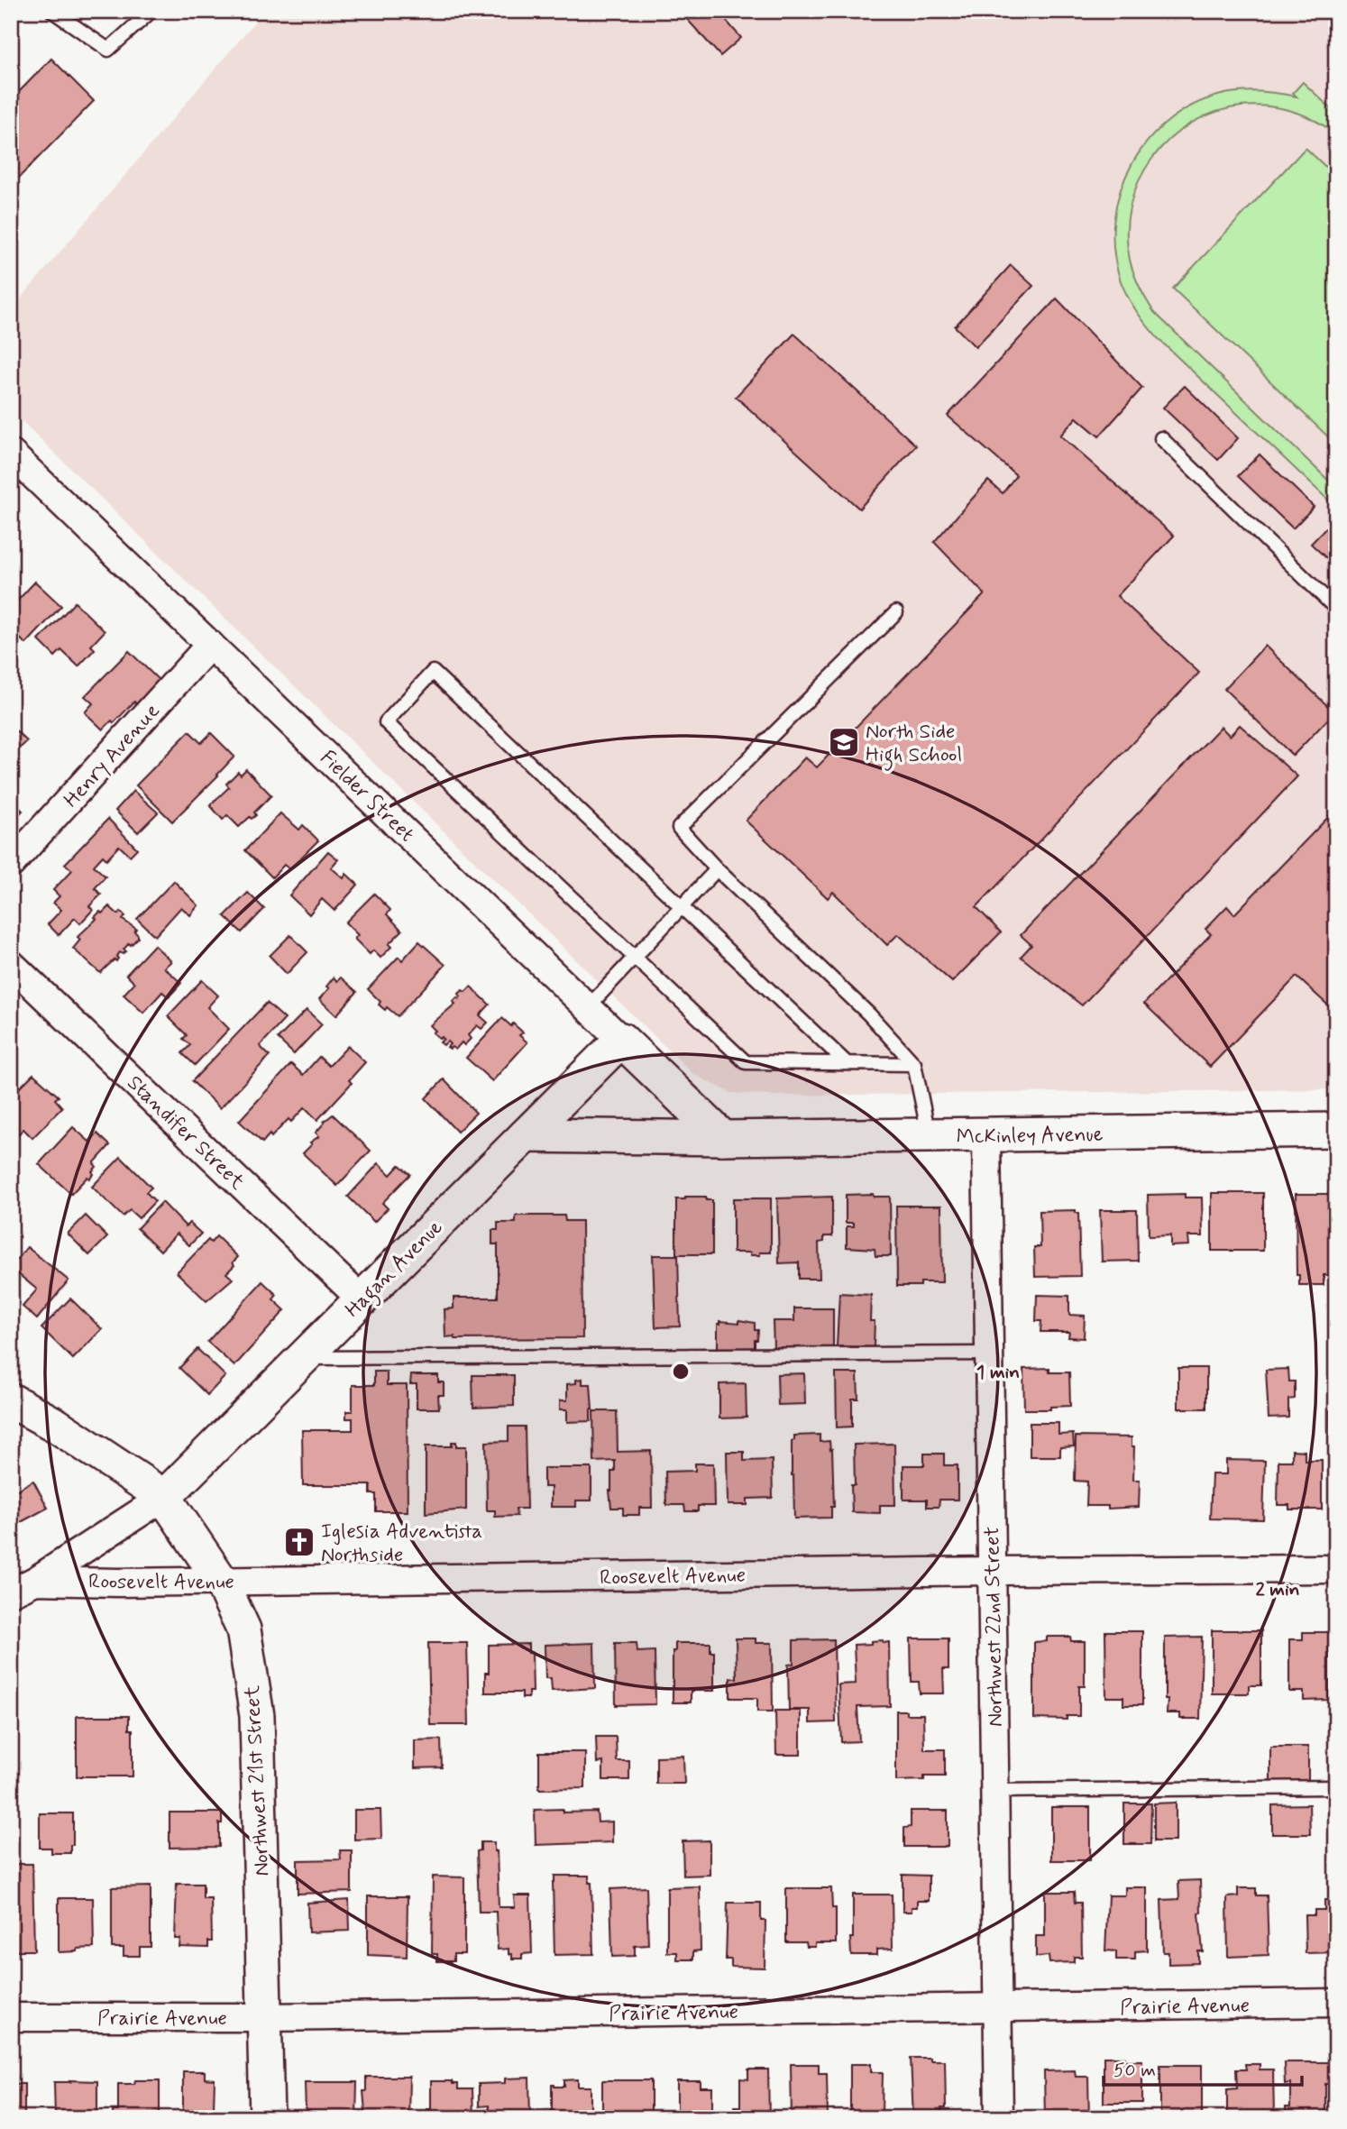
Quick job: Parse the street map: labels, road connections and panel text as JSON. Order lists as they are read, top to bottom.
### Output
{
  "streets": {
    "street": [
      "Henry Avenue",
      "Fielder Street",
      "Standifer Street",
      "McKinley Avenue",
      "Hagan Avenue",
      "Roosevelt Avenue",
      "Northwest 22nd Street",
      "Northwest 21st Street",
      "Prairie Avenue"
    ]
  },
  "crossings": [
    ["Henry Avenue", "Fielder Street"],
    ["Fielder Street", "McKinley Avenue"],
    ["Fielder Street", "Hagan Avenue"],
    ["Standifer Street", "Hagan Avenue"],
    ["McKinley Avenue", "Hagan Avenue"],
    ["McKinley Avenue", "Northwest 22nd Street"],
    ["Hagan Avenue", "Northwest 21st Street"],
    ["Roosevelt Avenue", "Northwest 22nd Street"],
    ["Roosevelt Avenue", "Northwest 21st Street"],
    ["Northwest 22nd Street", "Prairie Avenue"],
    ["Northwest 21st Street", "Prairie Avenue"]
  ],
  "places": {
    "school or university": ["North Side High School"],
    "church": ["Iglesia Adventista Northside"]
  },
  "scale_bar": "50 m",
  "rings": ["1 min", "2 min"]
}
